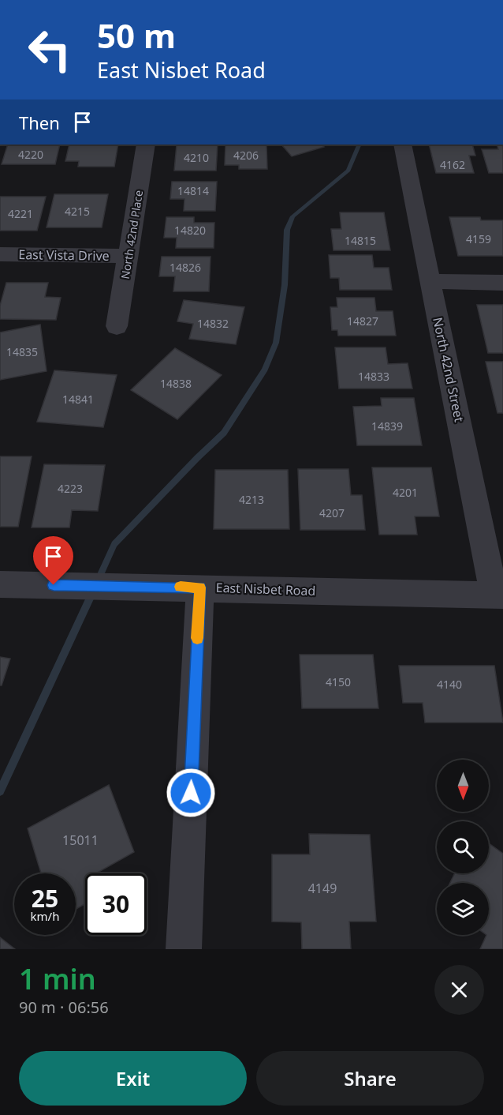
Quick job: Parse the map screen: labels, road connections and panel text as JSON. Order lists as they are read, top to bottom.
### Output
{
  "streets": {
    "street": [
      "North 42nd Place",
      "East Vista Drive",
      "North 42nd Street",
      "East Nisbet Road"
    ]
  },
  "crossings": [
    ["North 42nd Place", "East Vista Drive"],
    ["North 42nd Street", "East Nisbet Road"]
  ],
  "house_numbers": [
    "4220",
    "4206",
    "4210",
    "4162",
    "14814",
    "4215",
    "4221",
    "14820",
    "4159",
    "14815",
    "14826",
    "14827",
    "14832",
    "14835",
    "14833",
    "14838",
    "14841",
    "14839",
    "4223",
    "4201",
    "4213",
    "4207",
    "4150",
    "4140",
    "15011",
    "4149"
  ],
  "north": "bottom",
  "page": {
    "turn": ["50 m", "East Nisbet Road"],
    "then": "Then",
    "speed": "25 km/h",
    "limit": "30",
    "heading": ["1 min", "90 m · 06:56"],
    "buttons": ["Exit", "Share"]
  }
}
